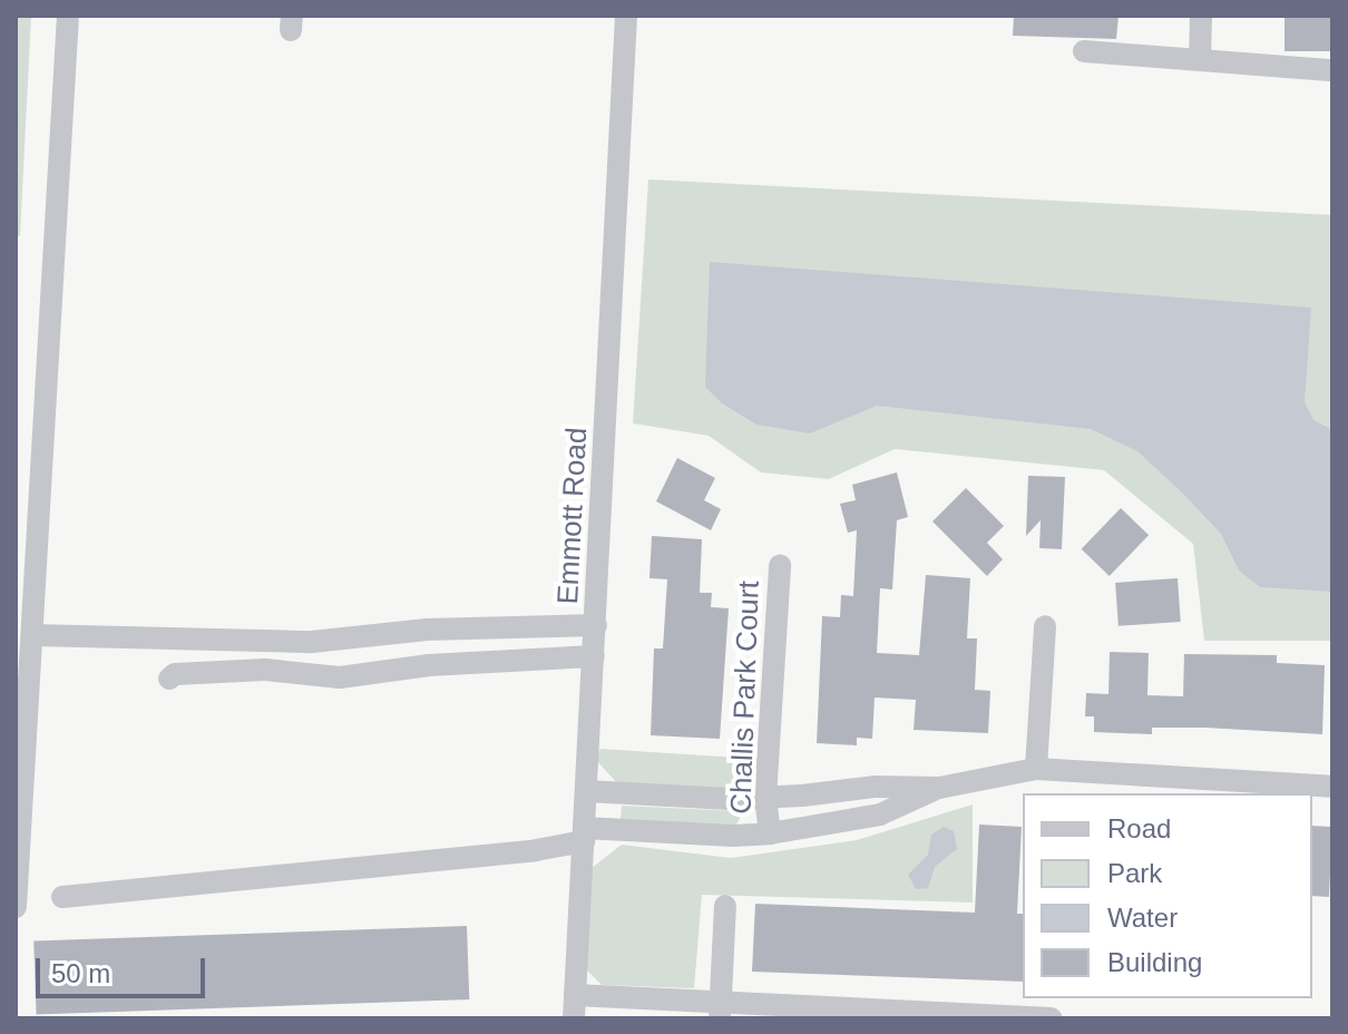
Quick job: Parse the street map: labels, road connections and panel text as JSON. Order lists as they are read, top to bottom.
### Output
{
  "streets": {
    "street": ["Emmott Road", "Challis Park Court"]
  },
  "legend": [
    "Road",
    "Park",
    "Water",
    "Building"
  ],
  "scale_bar": "50 m"
}
